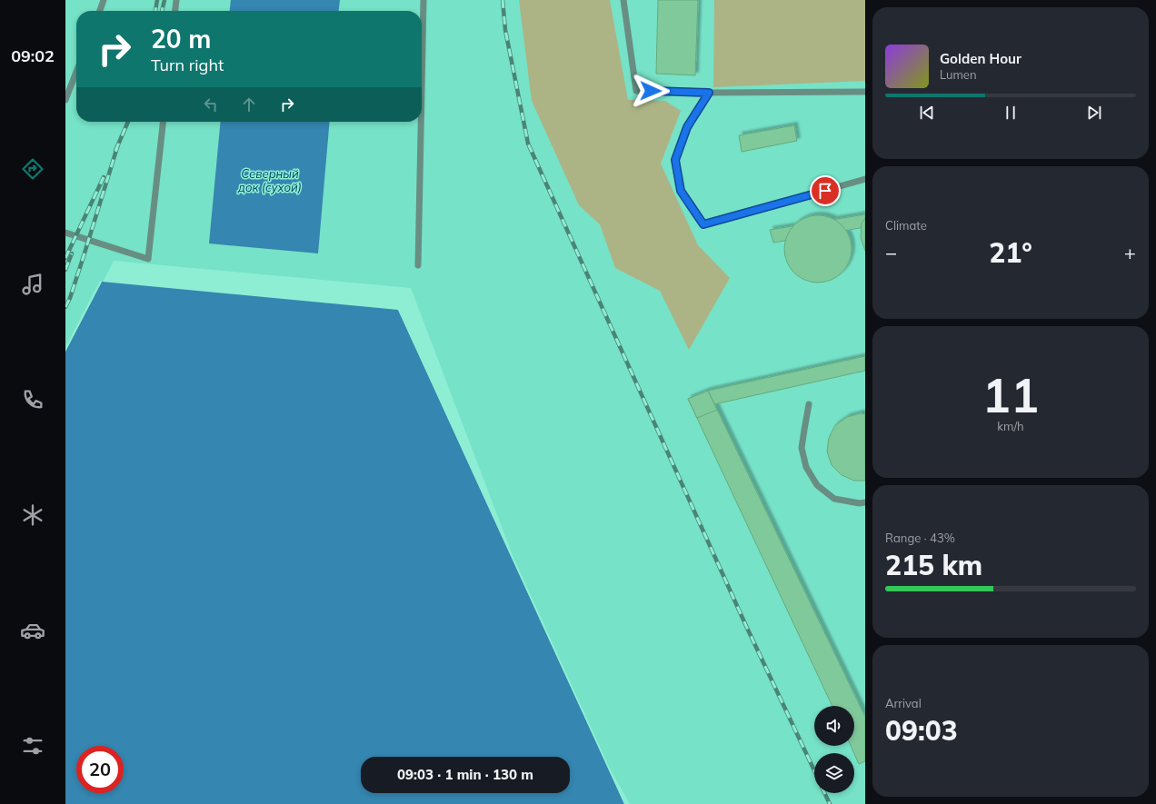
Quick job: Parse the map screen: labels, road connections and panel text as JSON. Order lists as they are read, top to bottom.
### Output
{
  "water": ["Северный док (сухой)"],
  "page": {
    "tabs": "09:02",
    "turn": ["20 m", "Turn right"],
    "song": ["Golden Hour", "Lumen"],
    "tile": [
      "Climate",
      ["11", "km/h"],
      ["Range · 43%", "215 km"],
      ["Arrival", "09:03"]
    ],
    "heat": ["−", "21°", "+"],
    "limit": "20",
    "trip": "09:03 · 1 min · 130 m"
  }
}
